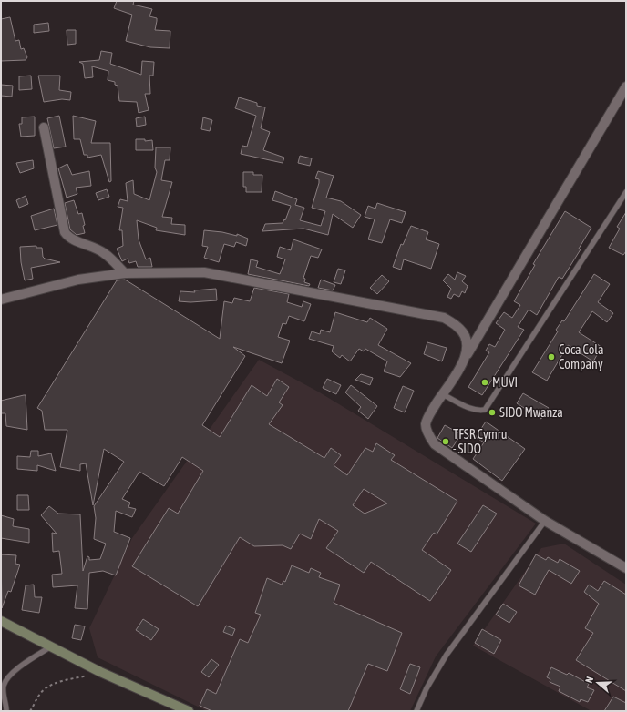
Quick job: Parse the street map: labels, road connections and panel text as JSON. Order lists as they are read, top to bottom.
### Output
{
  "places": [
    "Coca Cola Company",
    "MUVI",
    "SIDO Mwanza",
    "TFSR Cymru - SIDO"
  ],
  "north": "left"
}
